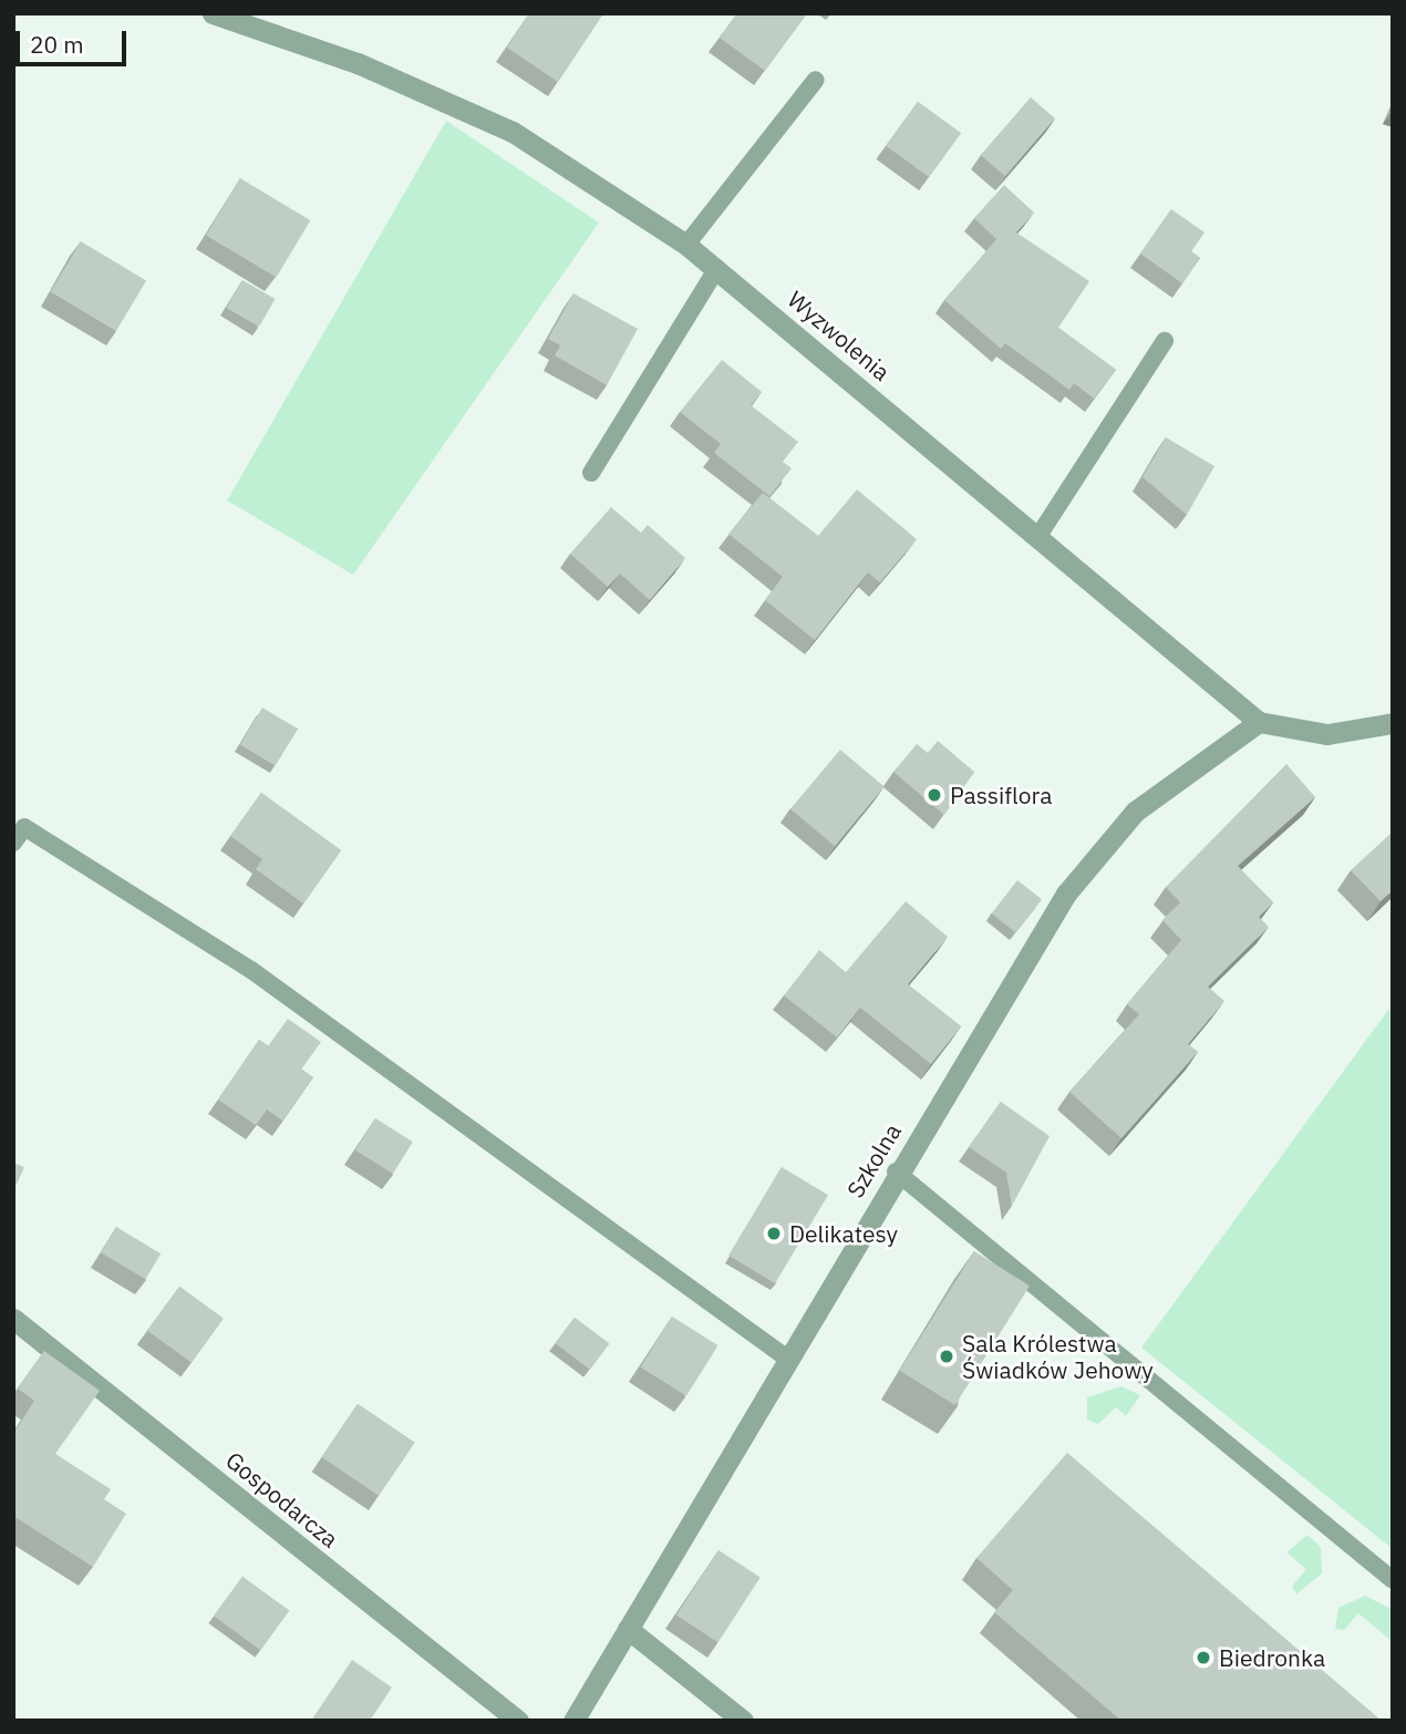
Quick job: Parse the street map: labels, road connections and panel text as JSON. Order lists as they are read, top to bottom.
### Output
{
  "streets": {
    "street": ["Wyzwolenia", "Szkolna", "Gospodarcza"]
  },
  "crossings": [
    ["Wyzwolenia", "Szkolna"]
  ],
  "places": [
    "Passiflora",
    "Delikatesy",
    "Sala Królestwa Świadków Jehowy",
    "Biedronka"
  ],
  "scale_bar": "20 m"
}
